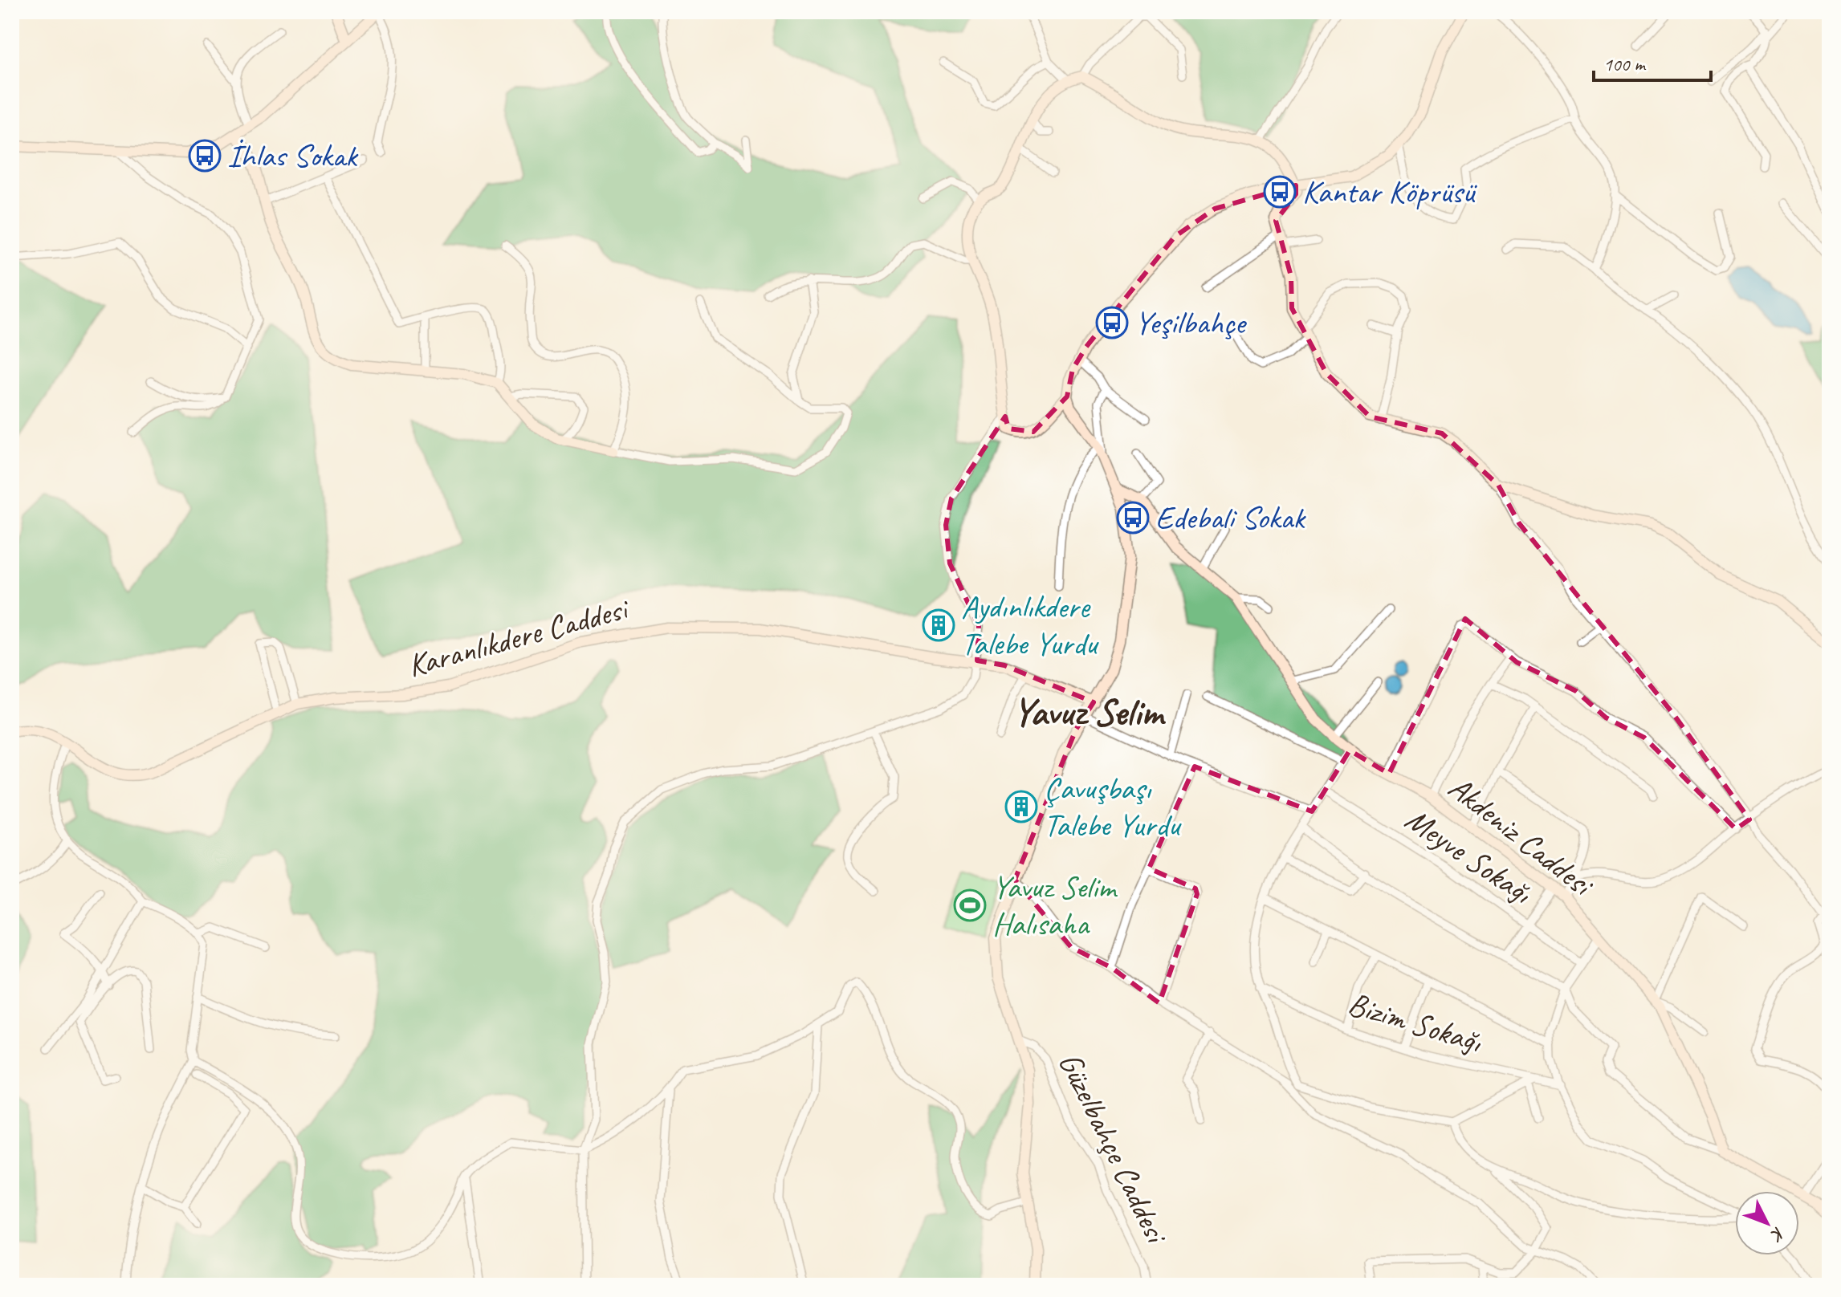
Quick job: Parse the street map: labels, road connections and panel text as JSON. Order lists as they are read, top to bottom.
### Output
{
  "streets": {
    "street": [
      "Karanlıkdere Caddesi",
      "Akdeniz Caddesi",
      "Meyve Sokağı",
      "Bizim Sokağı",
      "Güzelbahçe Caddesi"
    ]
  },
  "districts": ["Yavuz Selim"],
  "places": {
    "bus stop": [
      "İhlas Sokak",
      "Kantar Köprüsü",
      "Yeşilbahçe",
      "Edebali Sokak"
    ],
    "building": ["Aydınlıkdere Talebe Yurdu", "Çavuşbaşı Talebe Yurdu"],
    "sports": ["Yavuz Selim Halısaha"]
  },
  "scale_bar": "100 m",
  "north": "bottom right"
}
